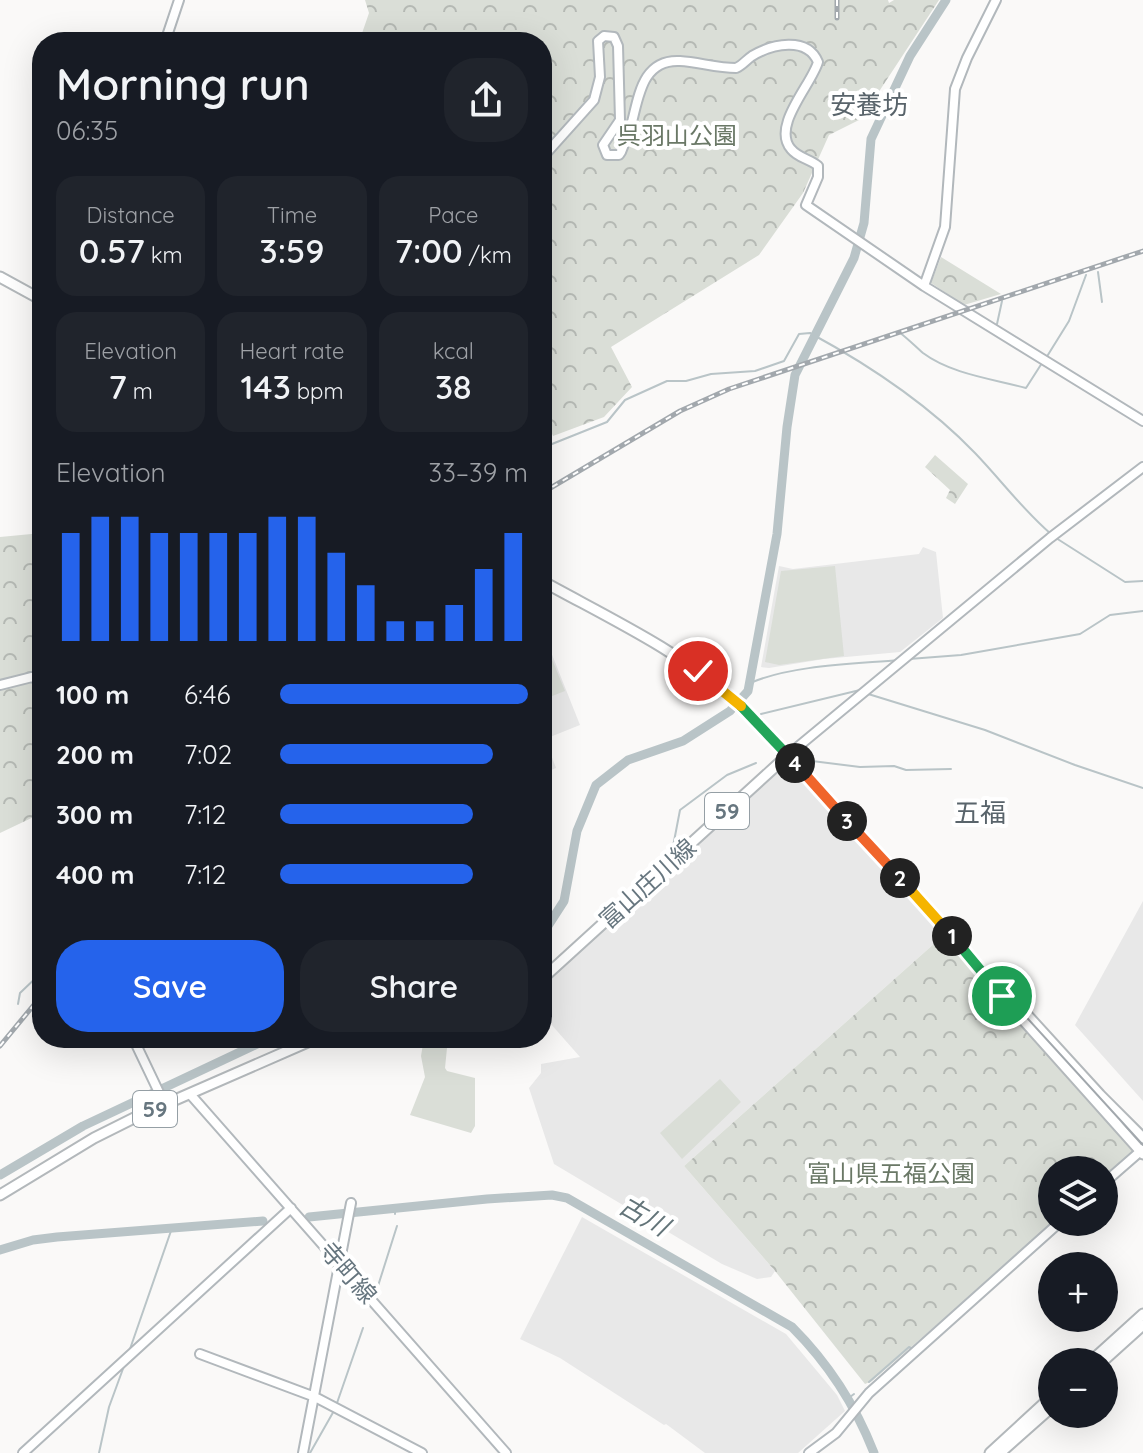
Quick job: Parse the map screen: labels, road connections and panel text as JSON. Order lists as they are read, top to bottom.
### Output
{
  "streets": {
    "main road": ["59", "富山庄川線"],
    "street": ["寺町線"]
  },
  "crossings": [
    ["59", "寺町線"]
  ],
  "districts": ["安養坊", "五福"],
  "water": ["古川"],
  "parks": ["呉羽山公園", "富山県五福公園"],
  "page": {
    "heading": ["Morning run", "06:35"],
    "stats": [
      ["Distance", "0.57 km"],
      ["Time", "3:59"],
      ["Pace", "7:00 /km"],
      ["Elevation", "7 m"],
      ["Heart rate", "143 bpm"],
      ["kcal", "38"]
    ],
    "chart": ["Elevation", "33–39 m"],
    "list": [
      {
        "name": "100 m",
        "note": "6:46"
      },
      {
        "name": "200 m",
        "note": "7:02"
      },
      {
        "name": "300 m",
        "note": "7:12"
      },
      {
        "name": "400 m",
        "note": "7:12"
      }
    ],
    "pins": [
      "4",
      "3",
      "2",
      "1"
    ],
    "buttons": ["Save", "Share"],
    "map_buttons": ["+", "−"]
  }
}
